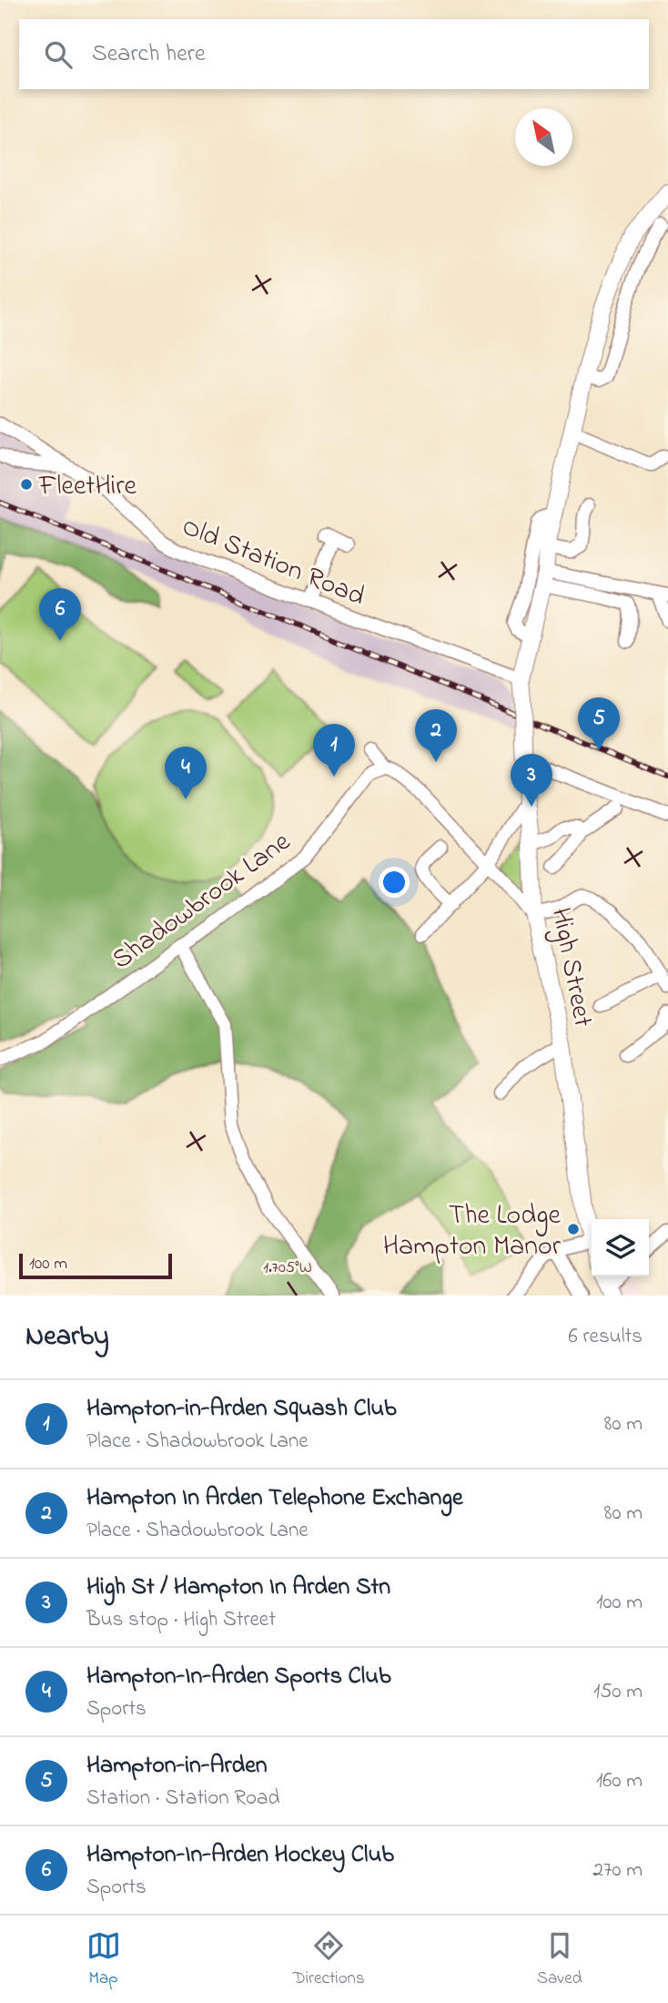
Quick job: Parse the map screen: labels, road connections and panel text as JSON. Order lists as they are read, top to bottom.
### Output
{
  "streets": {
    "main road": ["High Street"],
    "street": ["Old Station Road", "Shadowbrook Lane"]
  },
  "crossings": [
    ["Old Station Road", "High Street"]
  ],
  "places": ["FleetHire", "The Lodge Hampton Manor"],
  "scale_bar": "100 m",
  "north": "top left",
  "page": {
    "search": "Search here",
    "pins": [
      "6",
      "5",
      "2",
      "1",
      "4",
      "3"
    ],
    "scale": "100 m",
    "heading": ["Nearby", "6 results"],
    "list": [
      {
        "mark": "1",
        "name": "Hampton-in-Arden Squash Club",
        "note": "Place · Shadowbrook Lane",
        "value": "80 m"
      },
      {
        "mark": "2",
        "name": "Hampton In Arden Telephone Exchange",
        "note": "Place · Shadowbrook Lane",
        "value": "80 m"
      },
      {
        "mark": "3",
        "name": "High St / Hampton In Arden Stn",
        "note": "Bus stop · High Street",
        "value": "100 m"
      },
      {
        "mark": "4",
        "name": "Hampton-In-Arden Sports Club",
        "note": "Sports",
        "value": "150 m"
      },
      {
        "mark": "5",
        "name": "Hampton-in-Arden",
        "note": "Station · Station Road",
        "value": "160 m"
      },
      {
        "mark": "6",
        "name": "Hampton-In-Arden Hockey Club",
        "note": "Sports",
        "value": "270 m"
      }
    ],
    "nav": ["Map", "Directions", "Saved"]
  },
  "coordinates": ["1.705°W"]
}
